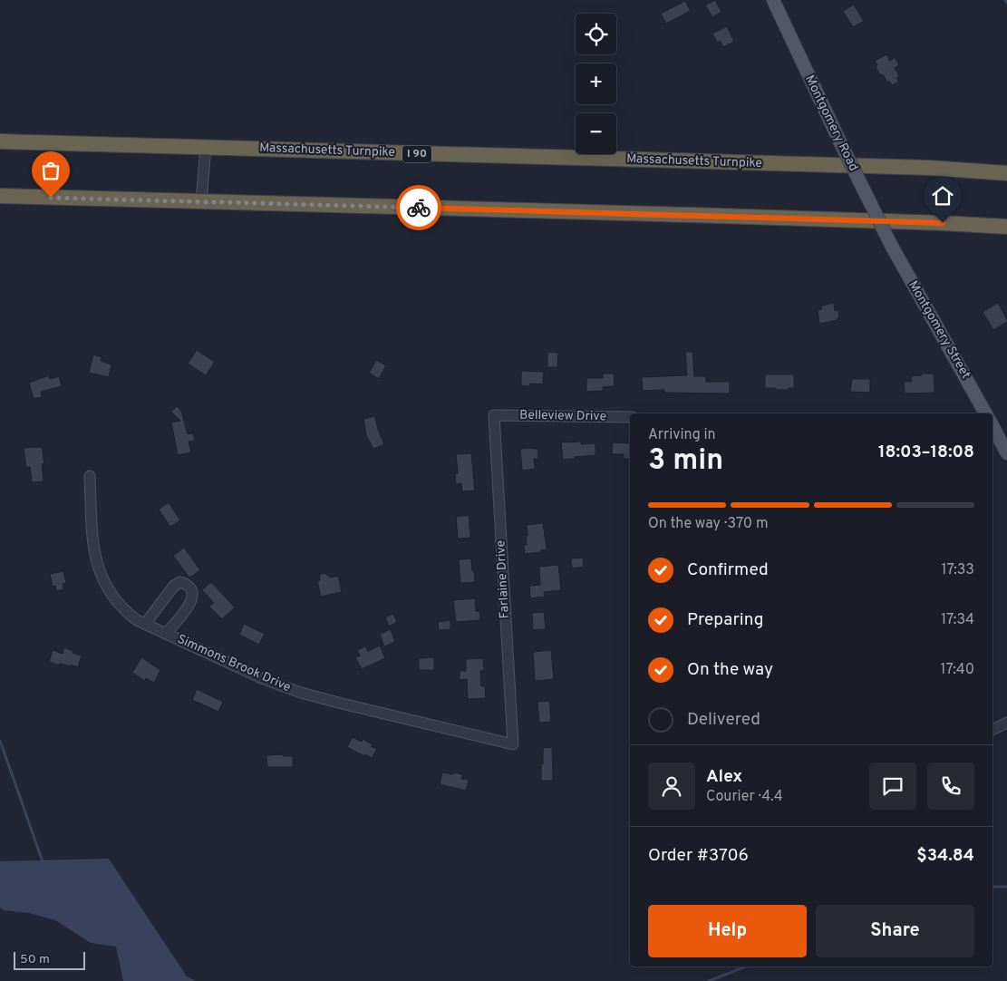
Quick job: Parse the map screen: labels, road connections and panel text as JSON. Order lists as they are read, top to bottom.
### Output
{
  "streets": {
    "highway": ["Massachusetts Turnpike", "I 90"],
    "main road": ["Montgomery Road", "Montgomery Street"],
    "street": ["Belleview Drive", "Farlaine Drive", "Simmons Brook Drive"]
  },
  "crossings": [
    ["Montgomery Road", "Montgomery Street"],
    ["Belleview Drive", "Farlaine Drive"],
    ["Farlaine Drive", "Simmons Brook Drive"]
  ],
  "scale_bar": "50 m",
  "page": {
    "map_buttons": ["+", "−"],
    "heading": ["3 min", "Arriving in", "18:03–18:08"],
    "panel": [
      "Alex",
      "Courier · 4.4",
      "Order #3706",
      "$34.84"
    ],
    "bar": "On the way · 370 m",
    "list": [
      ["Confirmed", "17:33"],
      ["Preparing", "17:34"],
      ["On the way", "17:40"],
      "Delivered"
    ],
    "buttons": ["Help", "Share"],
    "scale": "50 m"
  }
}
